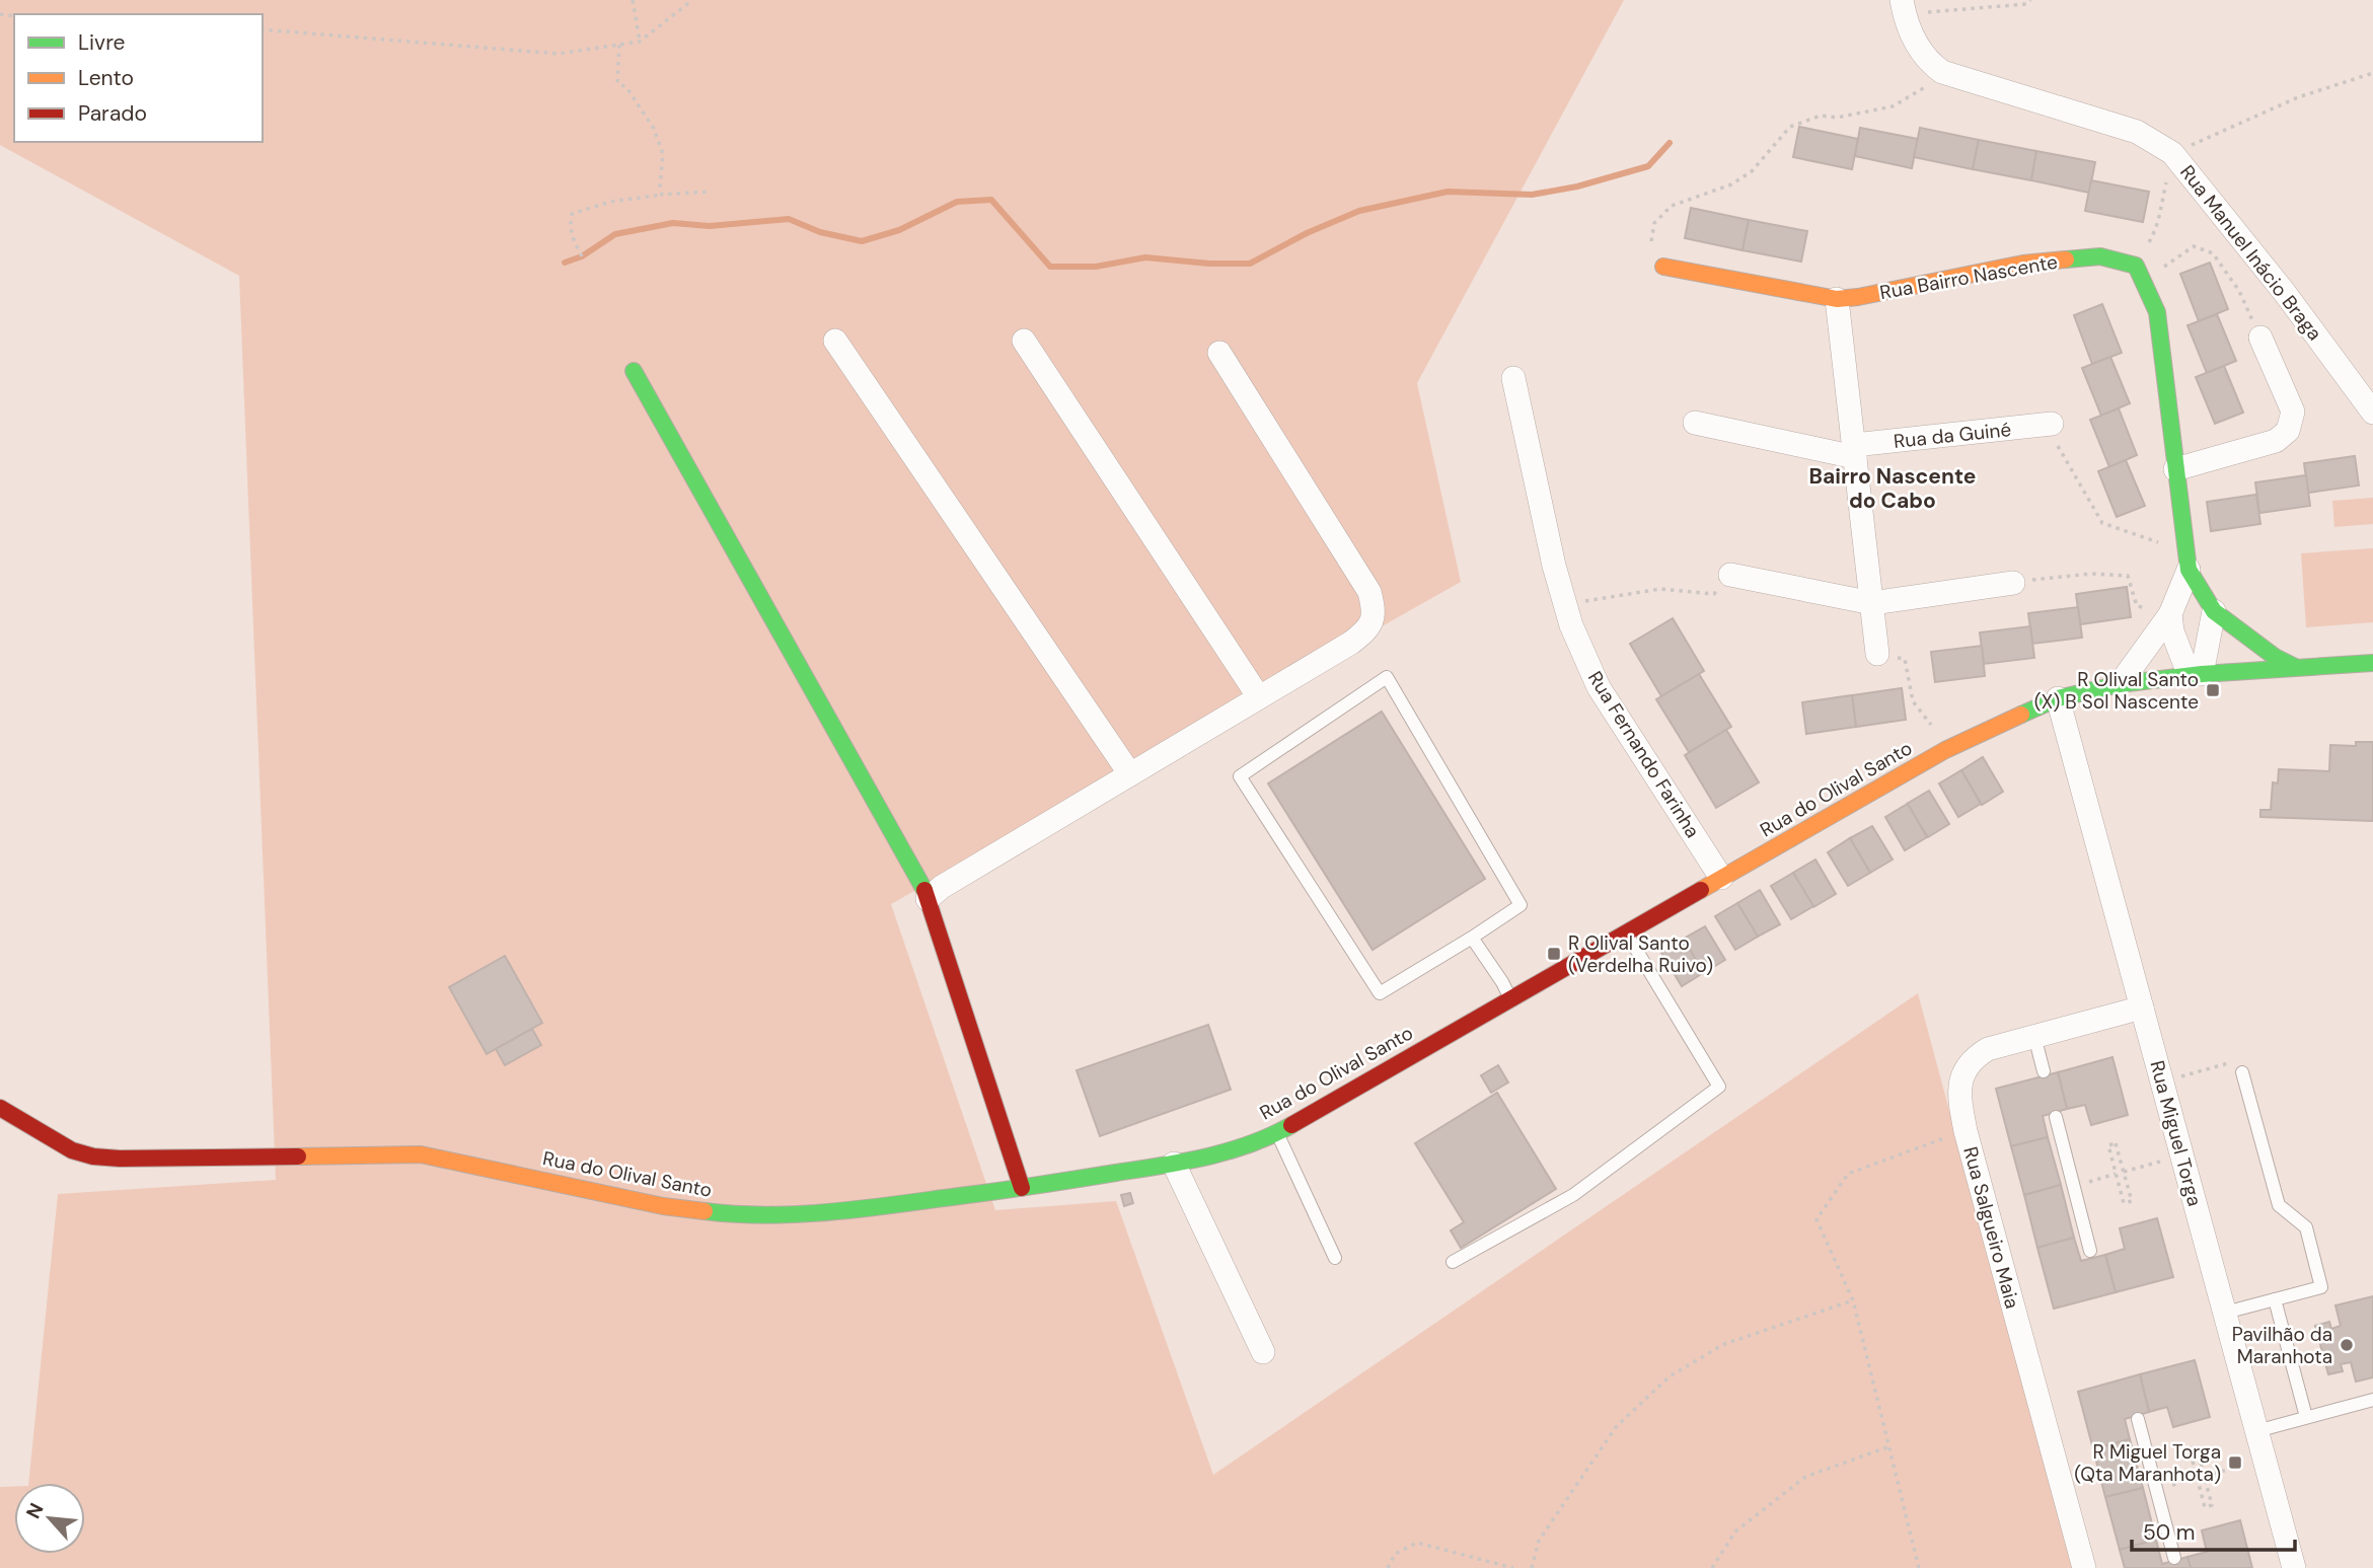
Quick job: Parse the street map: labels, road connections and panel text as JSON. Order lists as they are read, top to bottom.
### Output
{
  "streets": {
    "street": [
      "Rua Manuel Inácio Braga",
      "Rua Bairro Nascente",
      "Rua da Guiné",
      "Rua Fernando Farinha",
      "Rua do Olival Santo",
      "Rua Miguel Torga",
      "Rua Salgueiro Maia"
    ]
  },
  "crossings": [
    ["Rua Fernando Farinha", "Rua do Olival Santo"],
    ["Rua do Olival Santo", "Rua Miguel Torga"],
    ["Rua Miguel Torga", "Rua Salgueiro Maia"]
  ],
  "districts": ["Bairro Nascente do Cabo"],
  "places": {
    "transit": ["R Olival Santo (X) B Sol Nascente", "R Olival Santo (Verdelha Ruivo)", "R Miguel Torga (Qta Maranhota)"],
    "other": ["Pavilhão da Maranhota"]
  },
  "legend": ["Livre", "Lento", "Parado"],
  "scale_bar": "50 m",
  "north": "top left"
}
